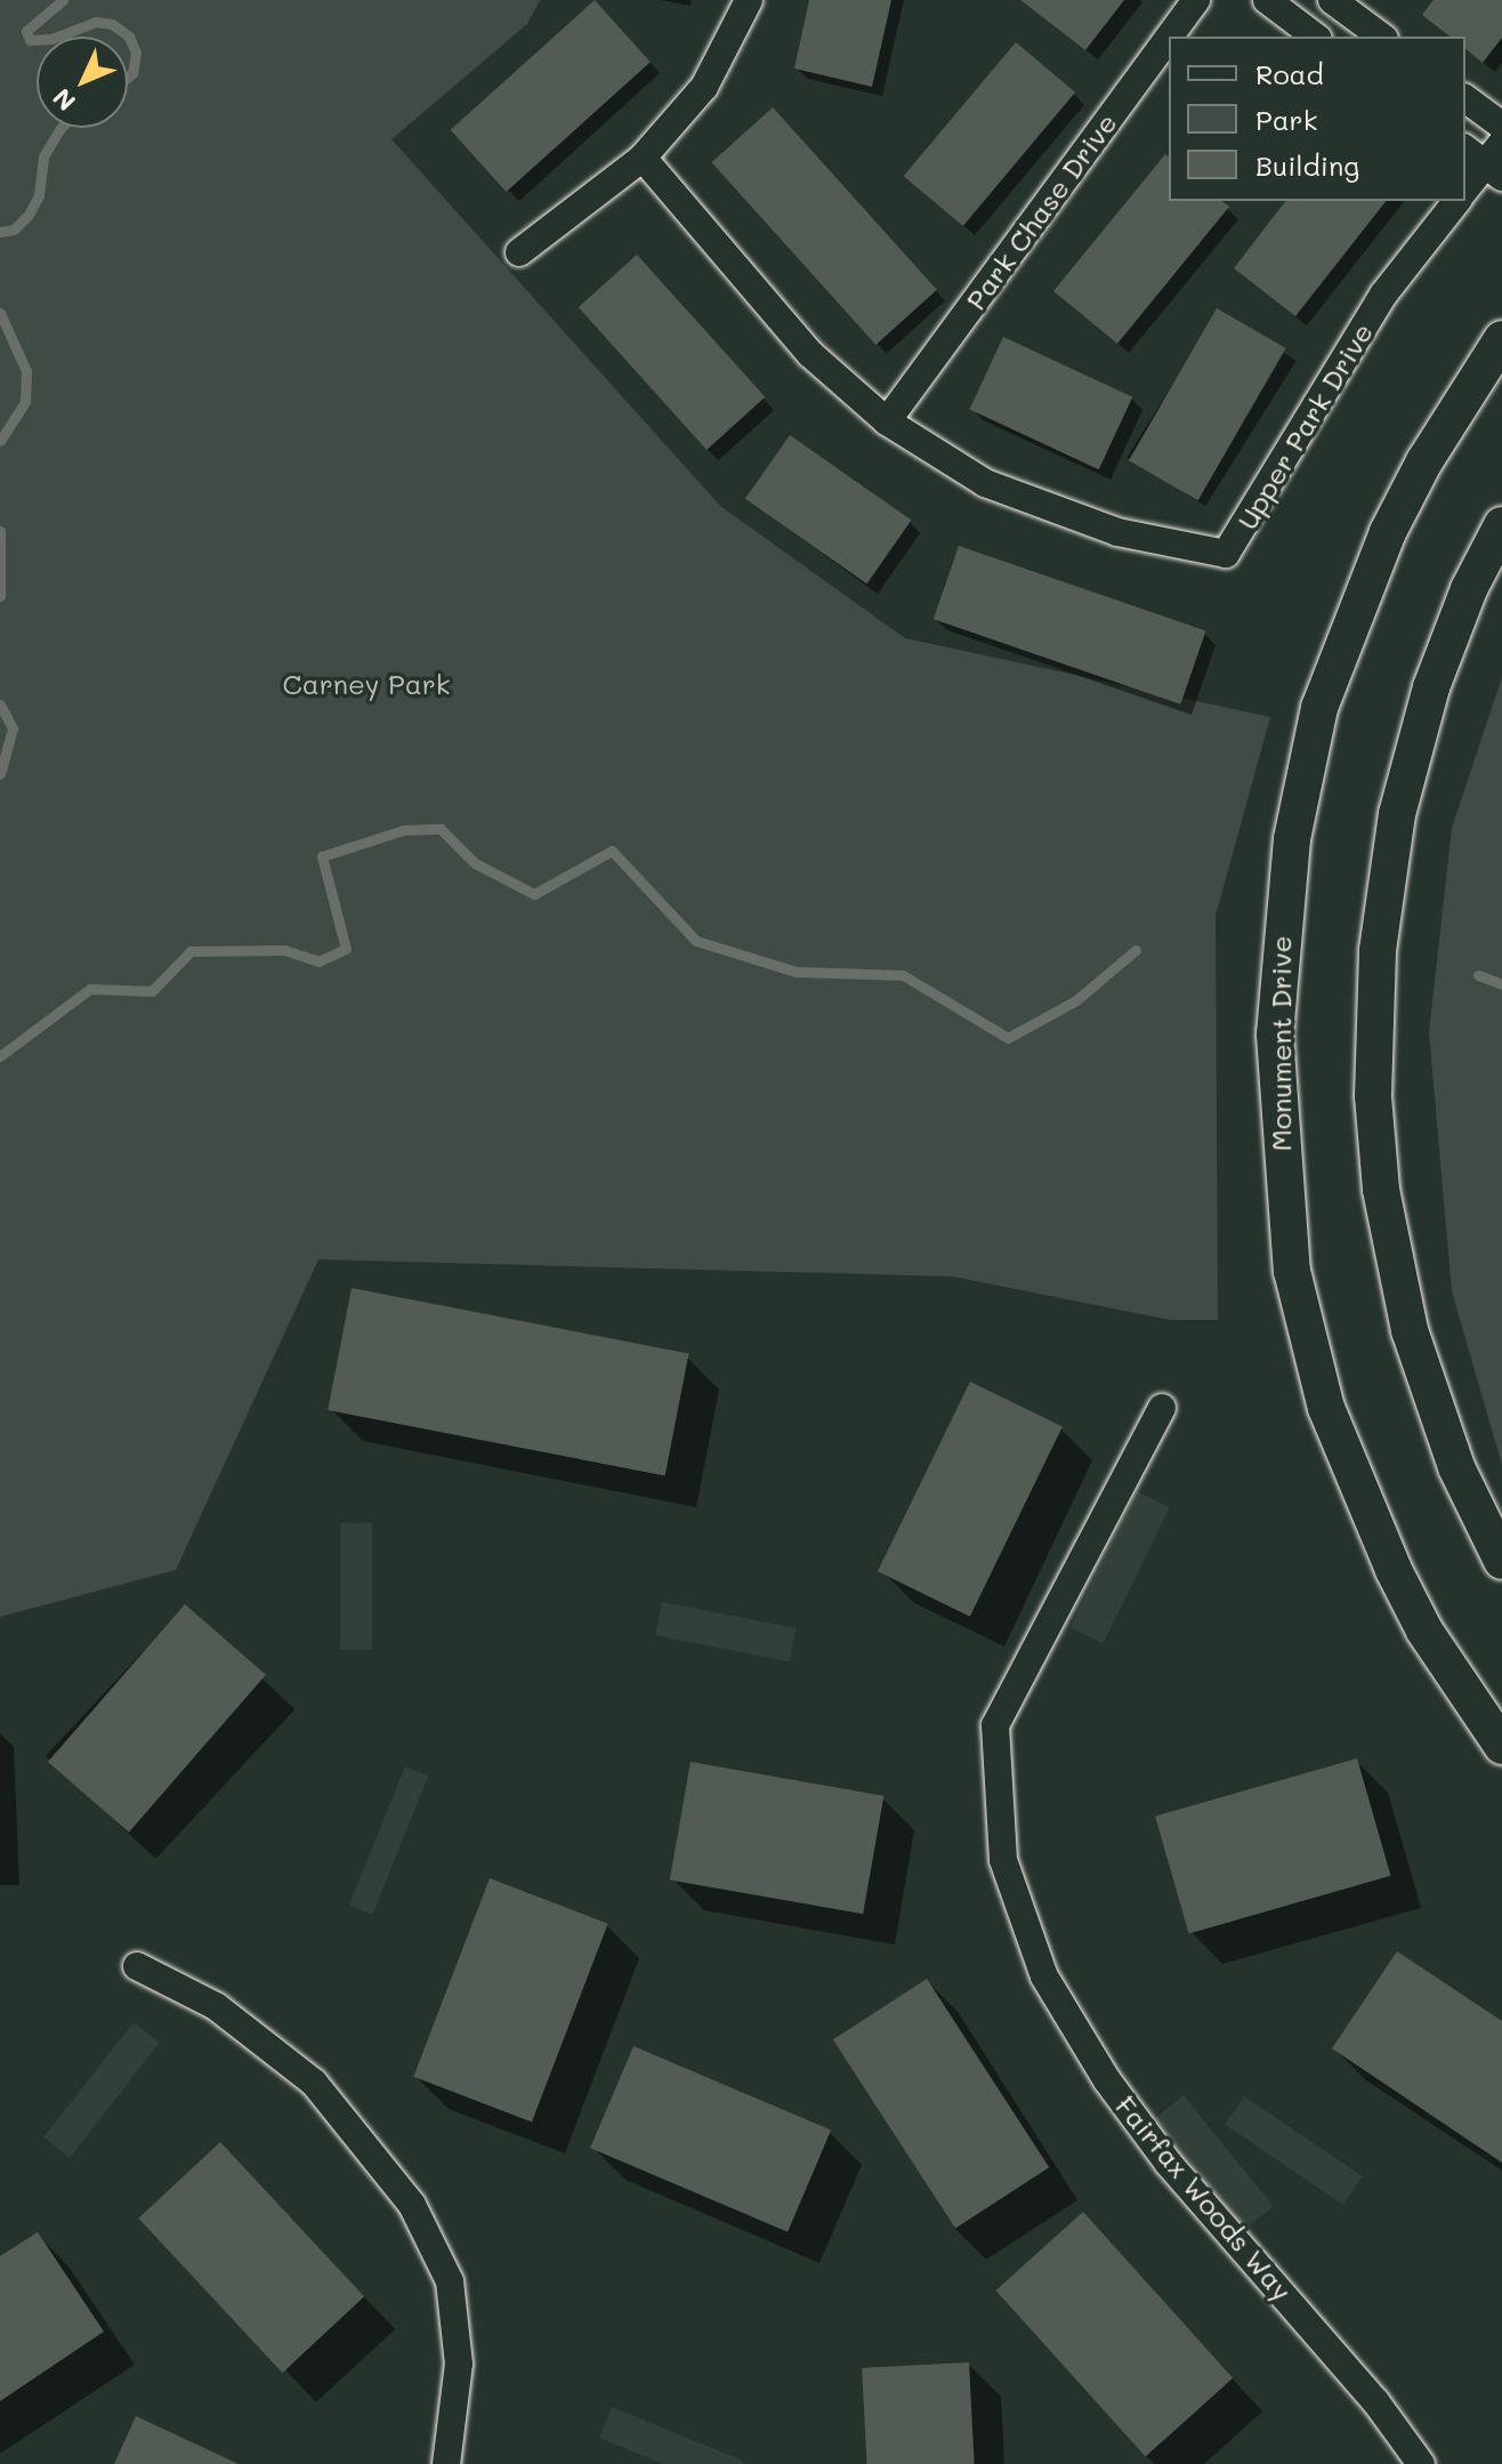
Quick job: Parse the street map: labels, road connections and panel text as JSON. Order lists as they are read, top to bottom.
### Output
{
  "streets": {
    "main road": ["Monument Drive"],
    "street": ["Park Chase Drive", "Upper Park Drive", "Fairfax Woods Way"]
  },
  "crossings": [
    ["Park Chase Drive", "Upper Park Drive"]
  ],
  "parks": ["Carney Park"],
  "legend": ["Road", "Park", "Building"],
  "north": "bottom left"
}
